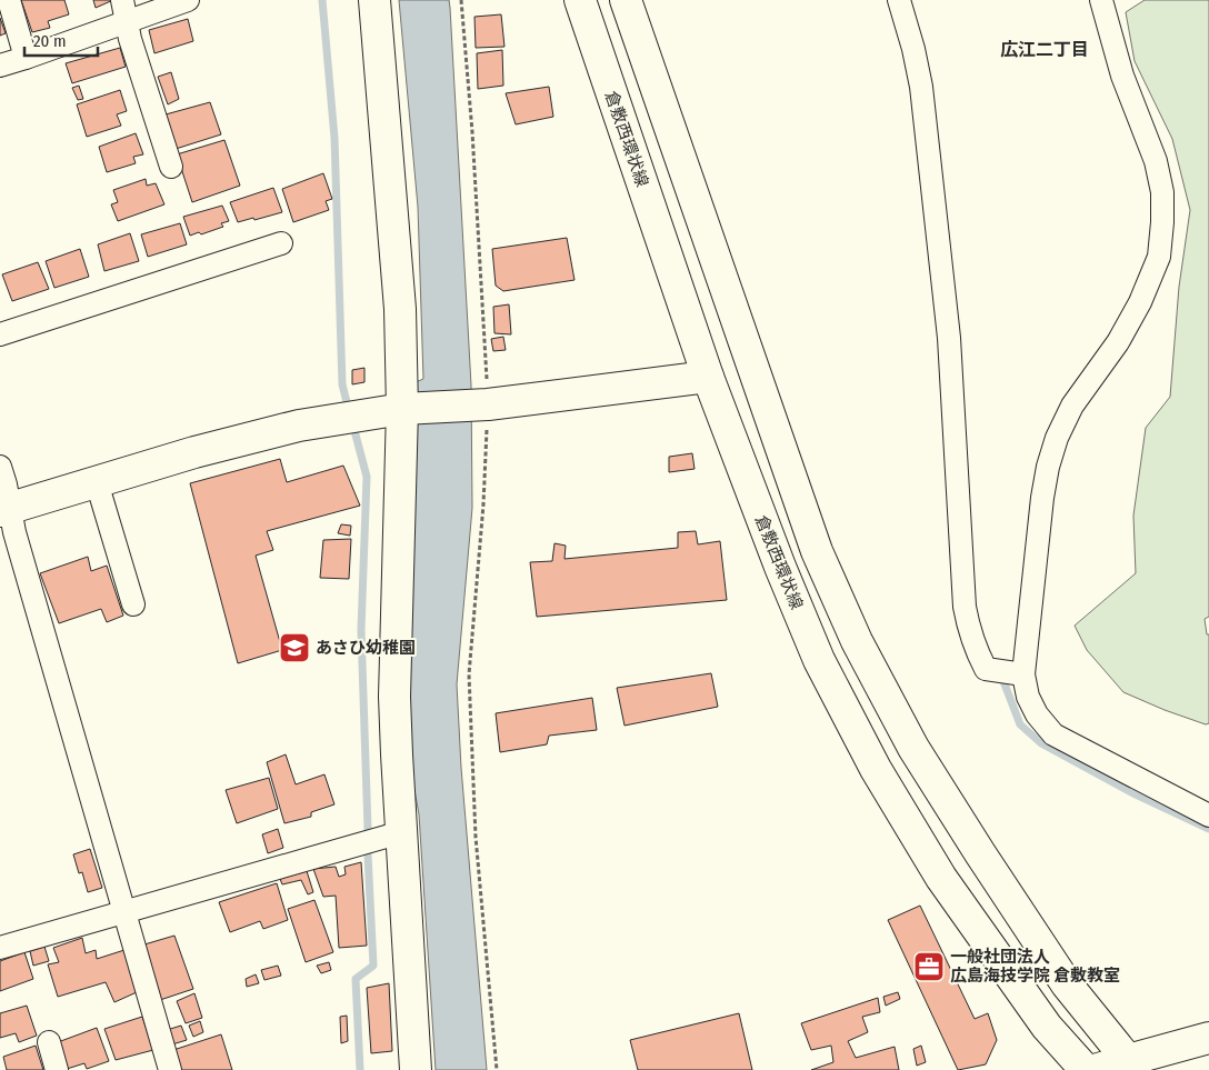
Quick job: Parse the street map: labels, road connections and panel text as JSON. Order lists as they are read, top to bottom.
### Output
{
  "streets": {
    "main road": ["倉敷西環状線"]
  },
  "districts": ["広江二丁目"],
  "places": {
    "school or university": ["あさひ幼稚園"],
    "office": ["一般社団法人 広島海技学院 倉敷教室"]
  },
  "scale_bar": "20 m"
}
